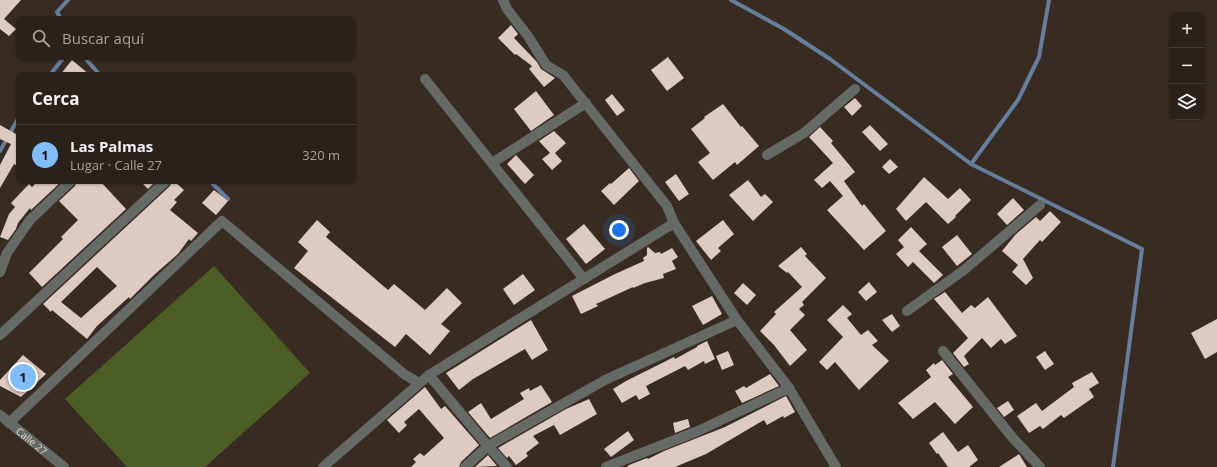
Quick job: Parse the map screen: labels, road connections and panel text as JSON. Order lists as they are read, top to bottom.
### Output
{
  "streets": {
    "street": ["Calle 27"]
  },
  "page": {
    "map_buttons": ["+", "−"],
    "search": "Buscar aquí",
    "heading": "Cerca",
    "list": [
      {
        "mark": "1",
        "name": "Las Palmas",
        "note": "Lugar · Calle 27",
        "value": "320 m"
      }
    ],
    "pins": "1"
  }
}
